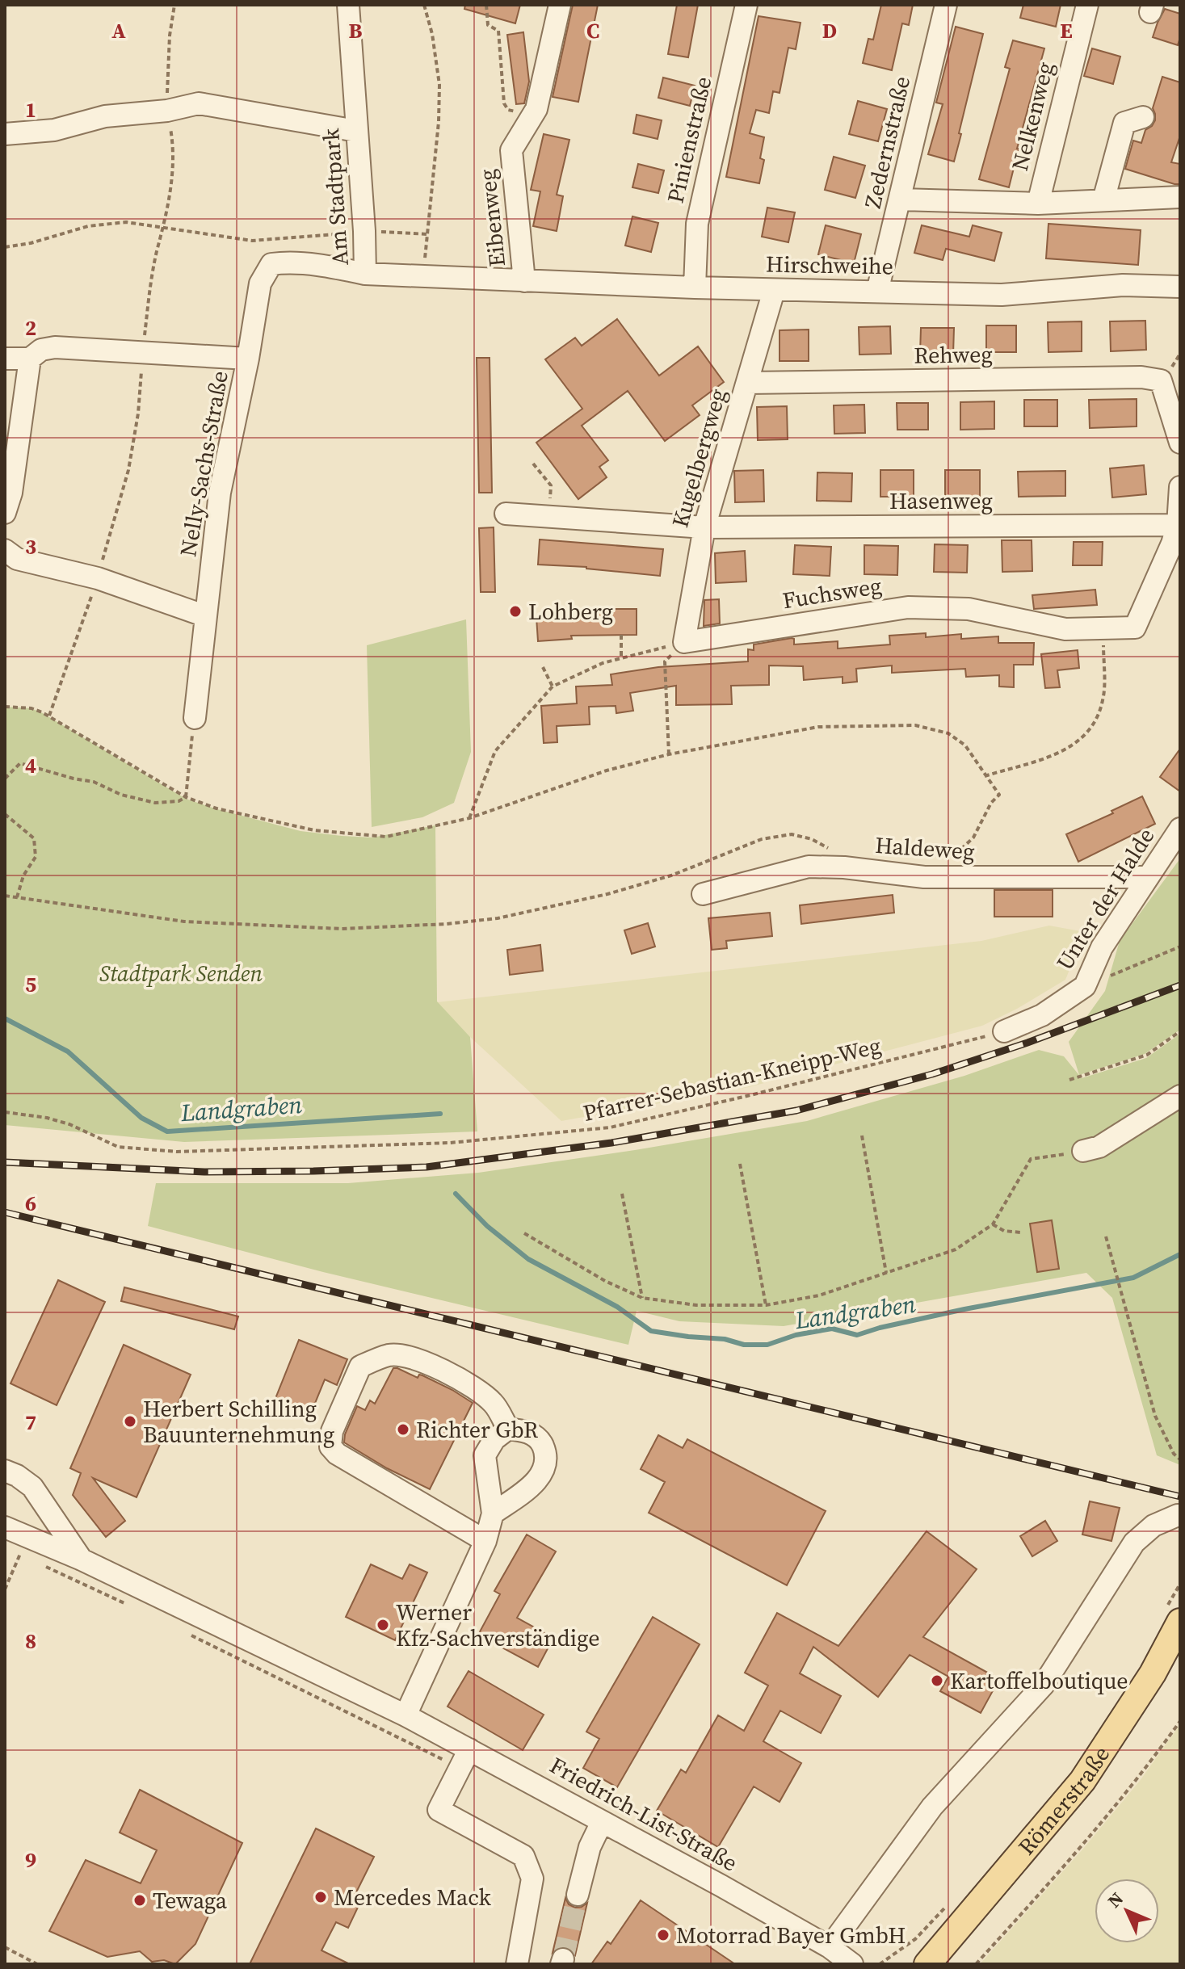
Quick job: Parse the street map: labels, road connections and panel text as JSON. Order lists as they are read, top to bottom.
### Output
{
  "streets": {
    "main road": ["Römerstraße"],
    "street": [
      "Nelkenweg",
      "Pinienstraße",
      "Zedernstraße",
      "Am Stadtpark",
      "Eibenweg",
      "Hirschweihe",
      "Rehweg",
      "Kugelbergweg",
      "Nelly-Sachs-Straße",
      "Hasenweg",
      "Fuchsweg",
      "Haldeweg",
      "Unter der Halde",
      "Friedrich-List-Straße"
    ],
    "path": ["Pfarrer-Sebastian-Kneipp-Weg"]
  },
  "crossings": [
    ["Pinienstraße", "Hirschweihe"],
    ["Zedernstraße", "Hirschweihe"],
    ["Am Stadtpark", "Hirschweihe"],
    ["Am Stadtpark", "Nelly-Sachs-Straße"],
    ["Eibenweg", "Hirschweihe"],
    ["Hirschweihe", "Kugelbergweg"],
    ["Rehweg", "Kugelbergweg"],
    ["Kugelbergweg", "Hasenweg"],
    ["Kugelbergweg", "Fuchsweg"],
    ["Hasenweg", "Fuchsweg"],
    ["Haldeweg", "Unter der Halde"],
    ["Unter der Halde", "Pfarrer-Sebastian-Kneipp-Weg"]
  ],
  "water": ["Landgraben"],
  "parks": ["Stadtpark Senden"],
  "places": [
    "Lohberg",
    "Herbert Schilling Bauunternehmung",
    "Richter GbR",
    "Werner Kfz-Sachverständige",
    "Kartoffelboutique",
    "Mercedes Mack",
    "Tewaga",
    "Motorrad Bayer GmbH"
  ],
  "north": "top left",
  "grid": {
    "columns": [
      "A",
      "B",
      "C",
      "D",
      "E"
    ],
    "rows": [
      "1",
      "2",
      "3",
      "4",
      "5",
      "6",
      "7",
      "8",
      "9"
    ]
  }
}
